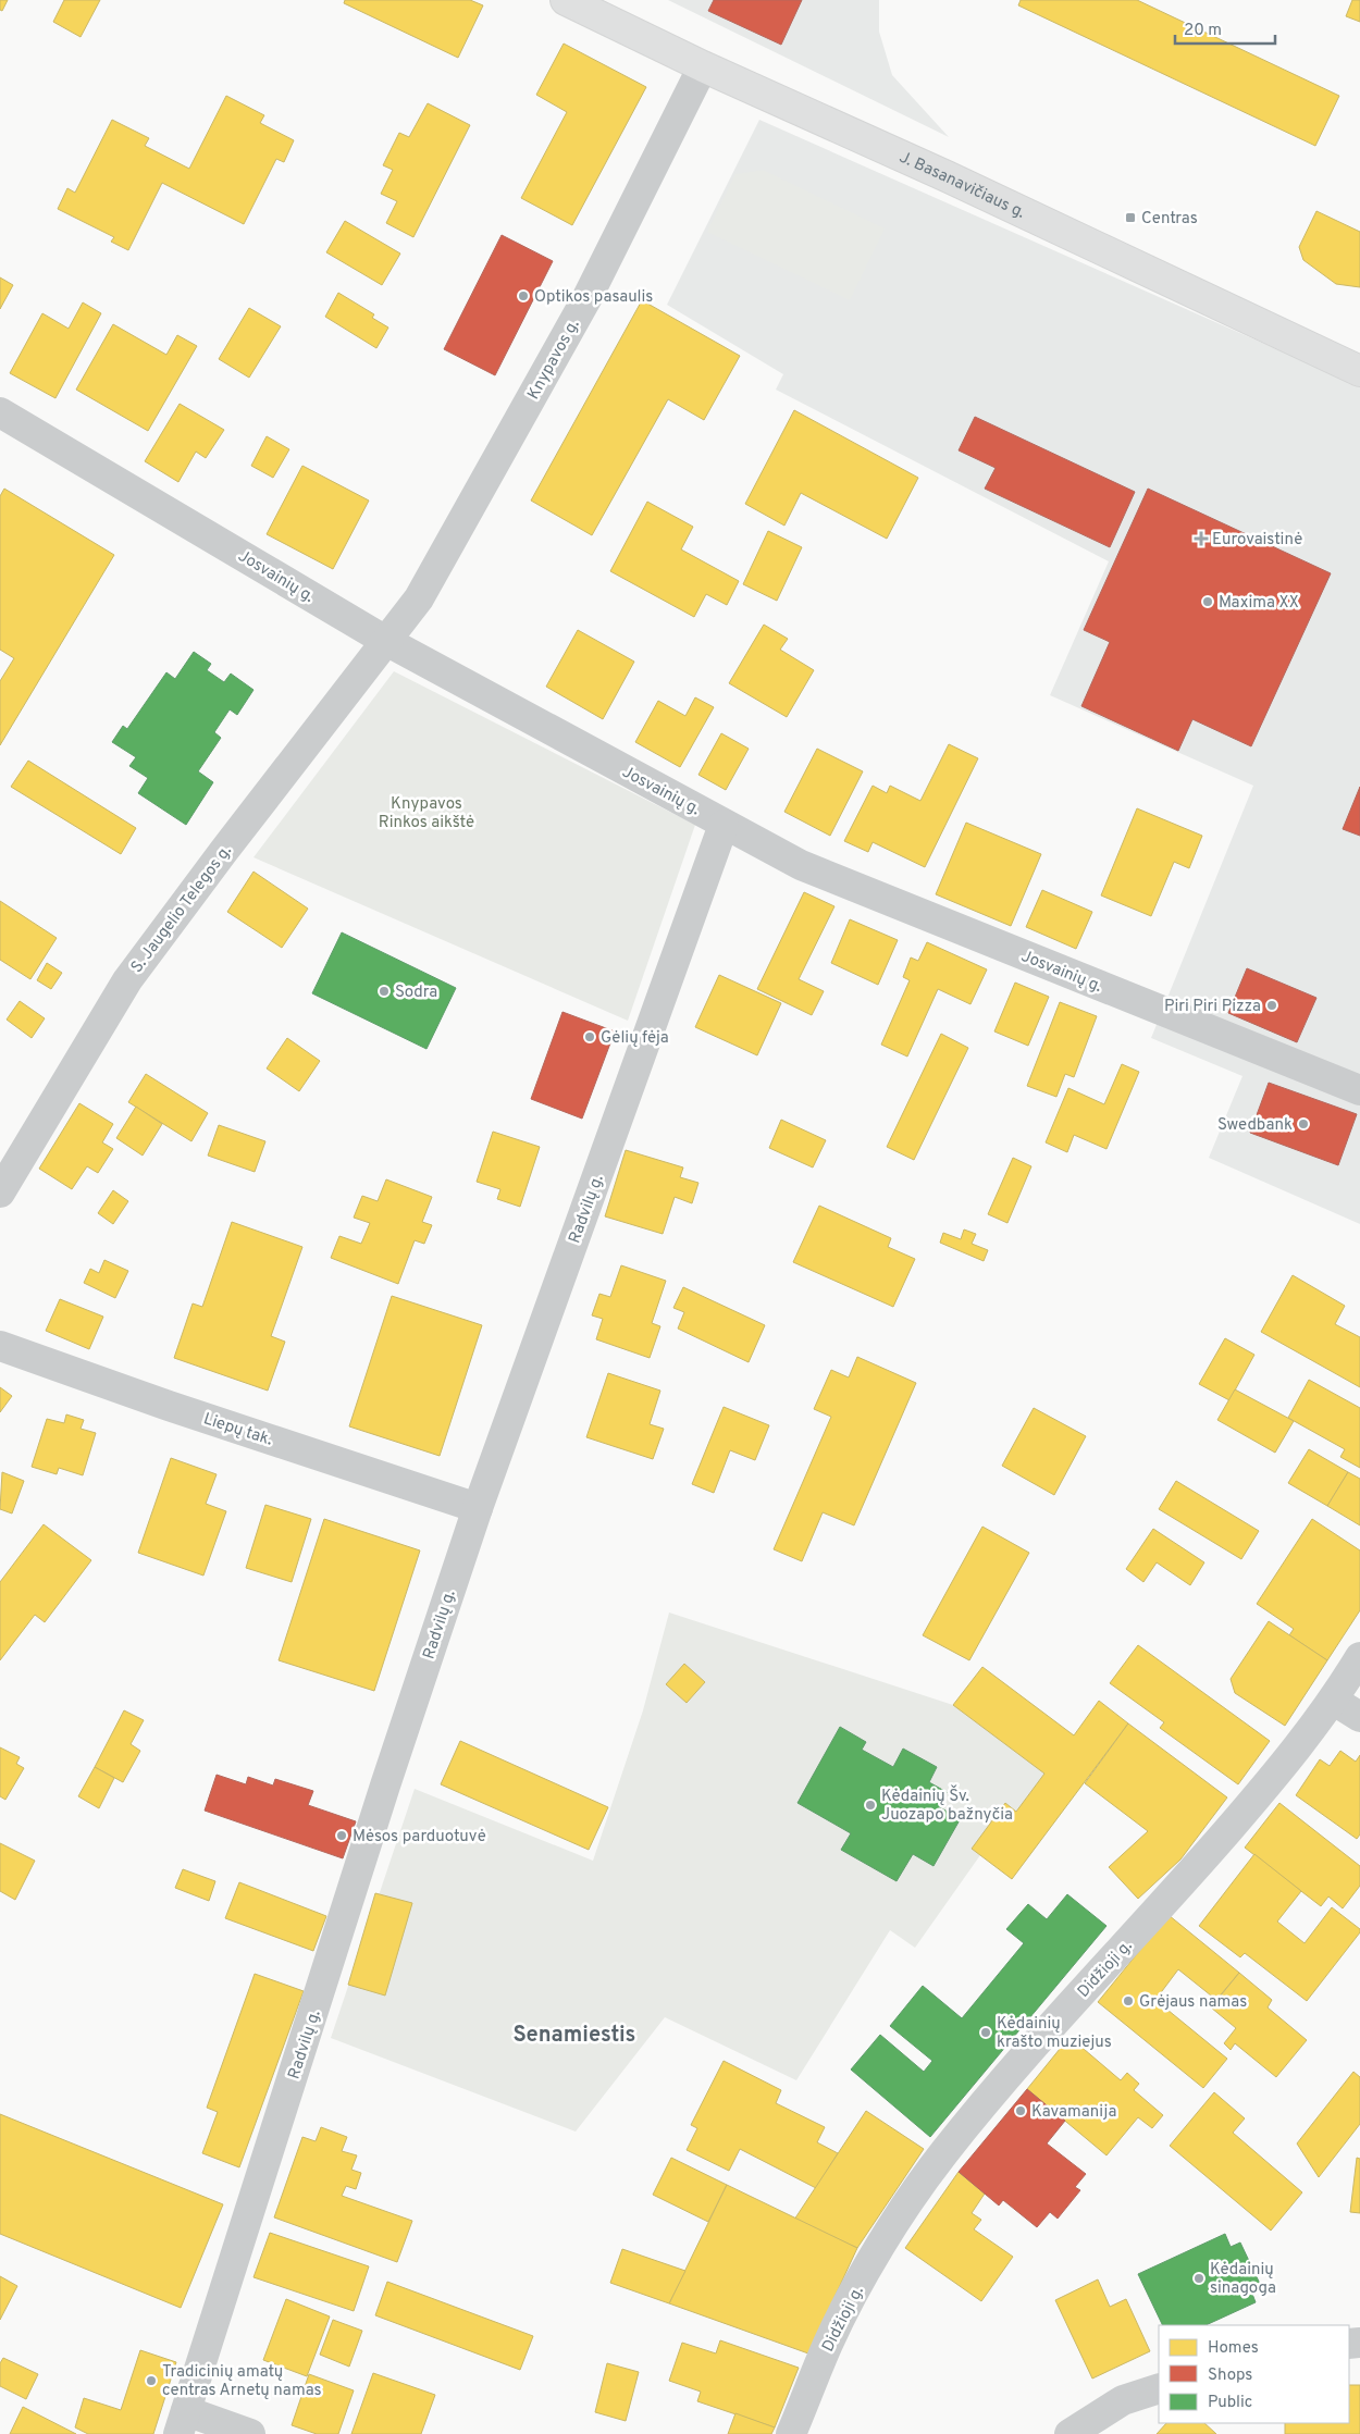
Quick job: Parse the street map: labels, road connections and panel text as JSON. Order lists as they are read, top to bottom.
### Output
{
  "streets": {
    "main road": ["J. Basanavičiaus g."],
    "street": [
      "Knypavos g.",
      "Josvainių g.",
      "S. Jaugelio Telegos g.",
      "Radvilų g.",
      "Liepų tak.",
      "Didžioji g."
    ]
  },
  "crossings": [
    ["J. Basanavičiaus g.", "Knypavos g."],
    ["Knypavos g.", "Josvainių g."],
    ["Knypavos g.", "S. Jaugelio Telegos g."],
    ["Josvainių g.", "S. Jaugelio Telegos g."],
    ["Josvainių g.", "Radvilų g."],
    ["Radvilų g.", "Liepų tak."]
  ],
  "districts": ["Senamiestis"],
  "parks": ["Knypavos Rinkos aikštė"],
  "places": {
    "transit": ["Centras"],
    "other": [
      "Optikos pasaulis",
      "Maxima XX",
      "Sodra",
      "Piri Piri Pizza",
      "Gėlių fėja",
      "Swedbank",
      "Kėdainių Šv. Juozapo bažnyčia",
      "Mėsos parduotuvė",
      "Grėjaus namas",
      "Kėdainių krašto muziejus",
      "Kavamanija",
      "Kėdainių sinagoga",
      "Tradicinių amatų centras Arnetų namas"
    ],
    "health": ["Eurovaistinė"]
  },
  "legend": ["Homes", "Shops", "Public"],
  "scale_bar": "20 m"
}
